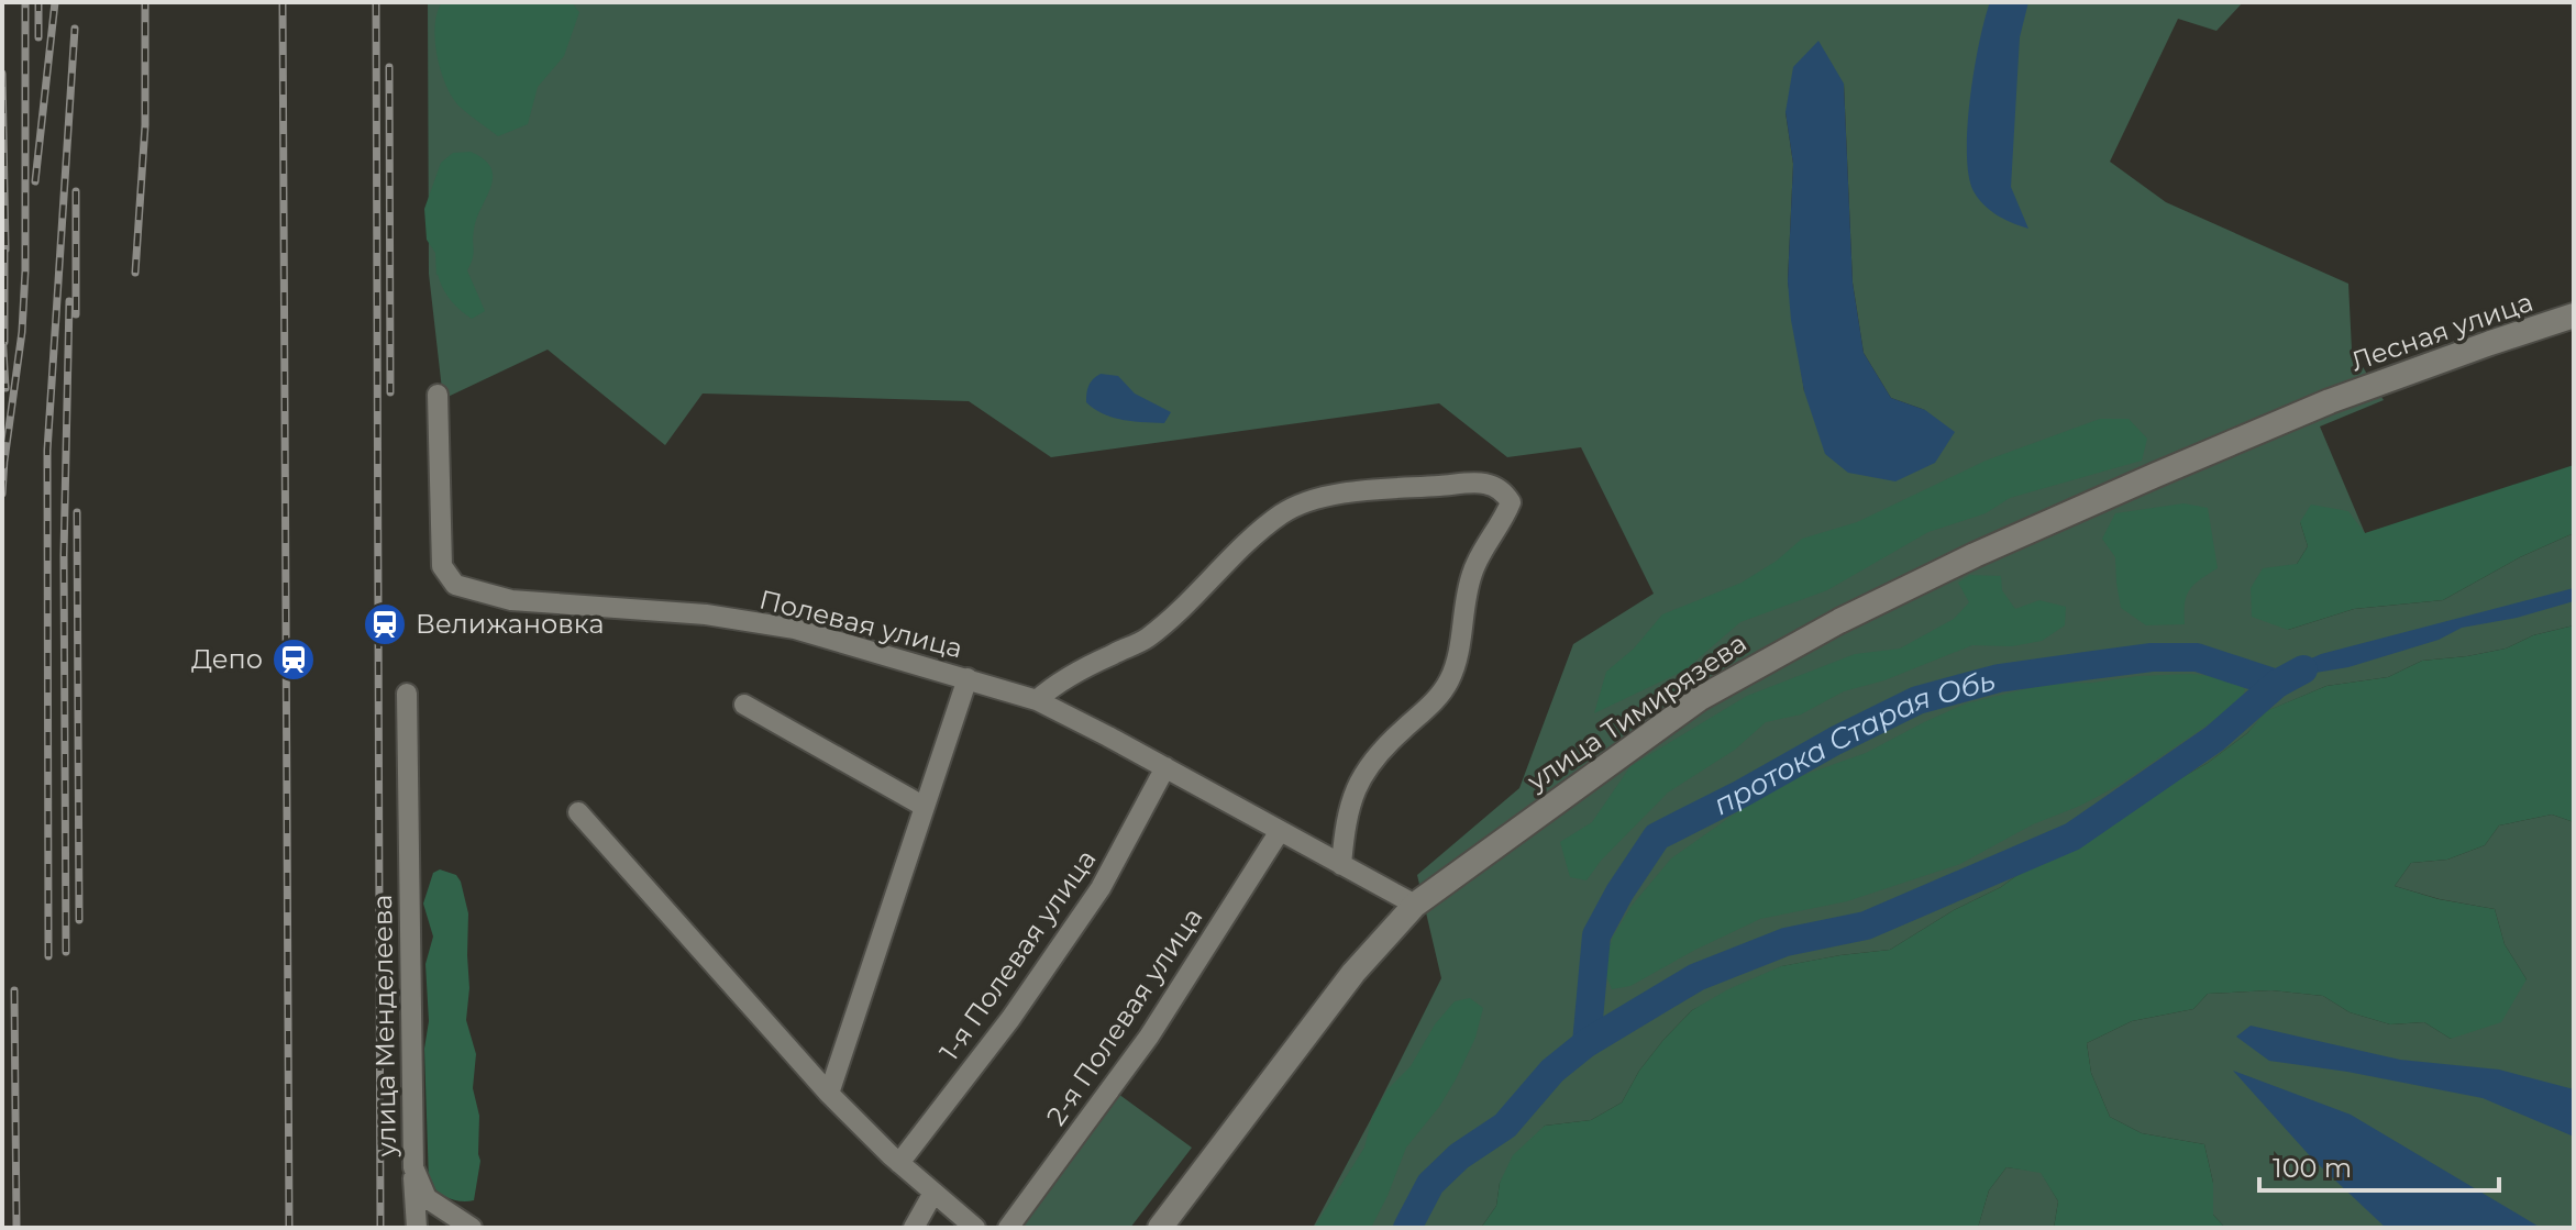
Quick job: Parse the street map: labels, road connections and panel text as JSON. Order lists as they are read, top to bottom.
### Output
{
  "streets": {
    "street": [
      "Лесная улица",
      "Полевая улица",
      "улица Тимирязева",
      "1-я Полевая улица",
      "2-я Полевая улица",
      "улица Менделеева"
    ]
  },
  "crossings": [
    ["Лесная улица", "улица Тимирязева"],
    ["Полевая улица", "улица Тимирязева"],
    ["Полевая улица", "1-я Полевая улица"],
    ["Полевая улица", "2-я Полевая улица"]
  ],
  "water": ["протока Старая Обь"],
  "places": {
    "station": ["Велижановка", "Депо"]
  },
  "scale_bar": "100 m"
}
